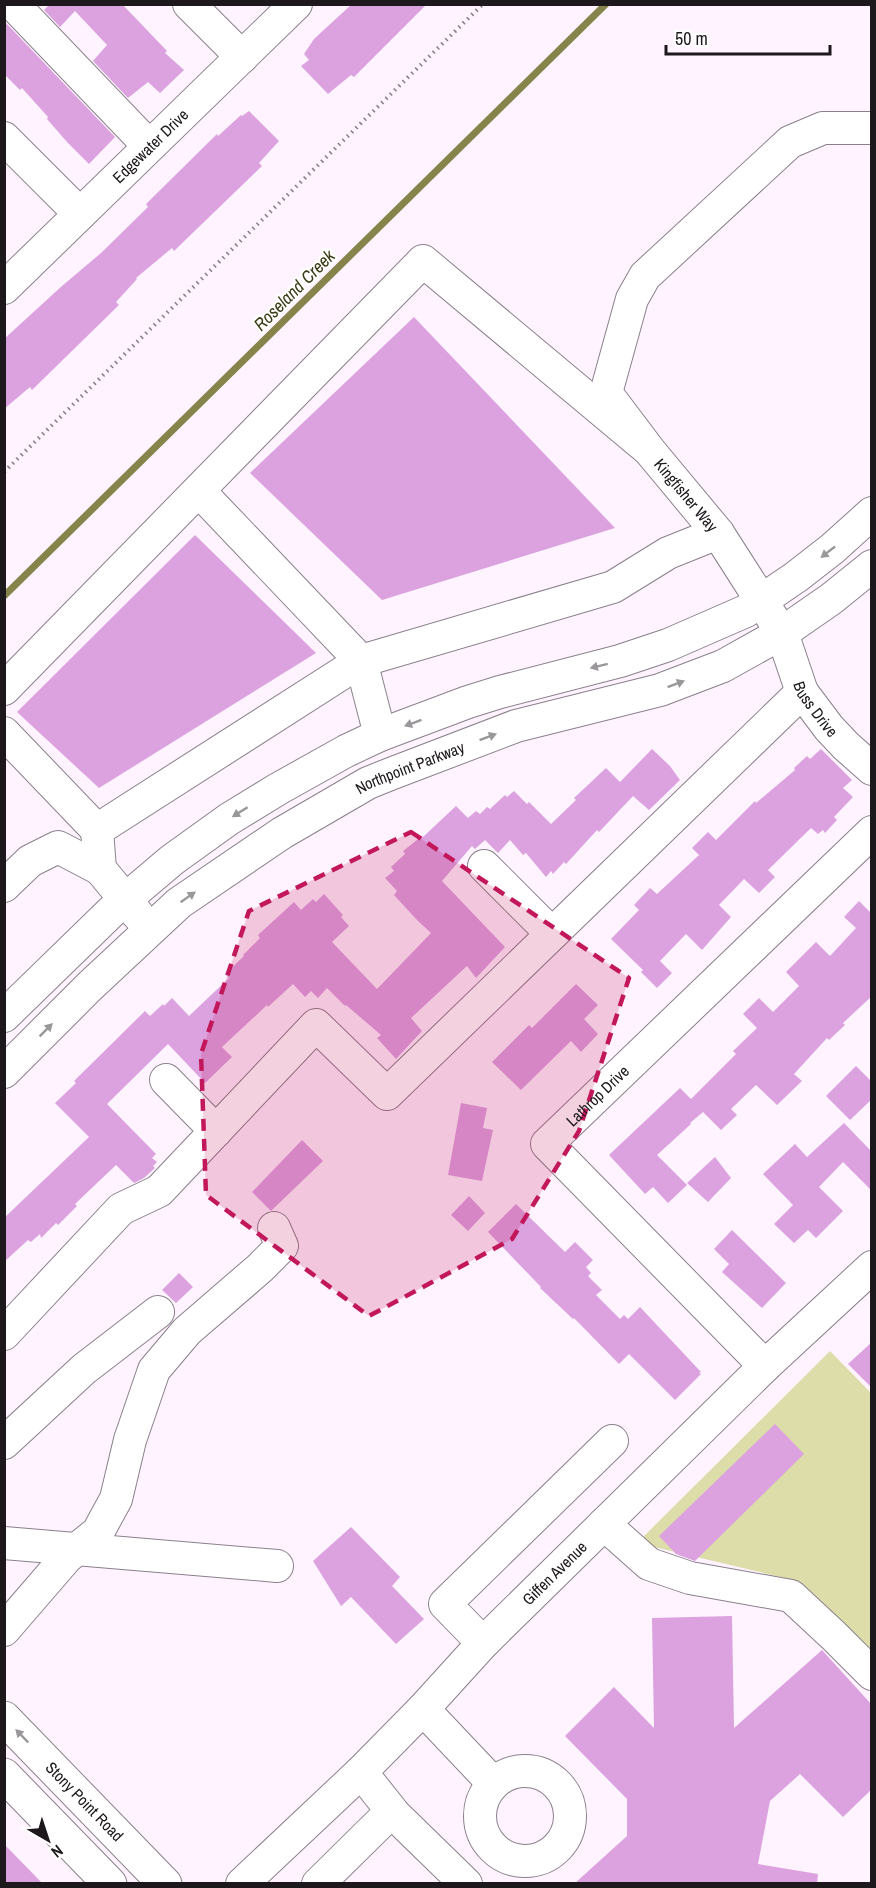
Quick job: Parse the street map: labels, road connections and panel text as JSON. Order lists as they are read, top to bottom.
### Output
{
  "streets": {
    "main road": ["Stony Point Road"],
    "street": [
      "Edgewater Drive",
      "Kingfisher Way",
      "Buss Drive",
      "Northpoint Parkway",
      "Lathrop Drive",
      "Giffen Avenue"
    ]
  },
  "crossings": [
    ["Kingfisher Way", "Buss Drive"],
    ["Kingfisher Way", "Northpoint Parkway"],
    ["Buss Drive", "Northpoint Parkway"],
    ["Lathrop Drive", "Giffen Avenue"]
  ],
  "water": ["Roseland Creek"],
  "scale_bar": "50 m",
  "north": "bottom right"
}
